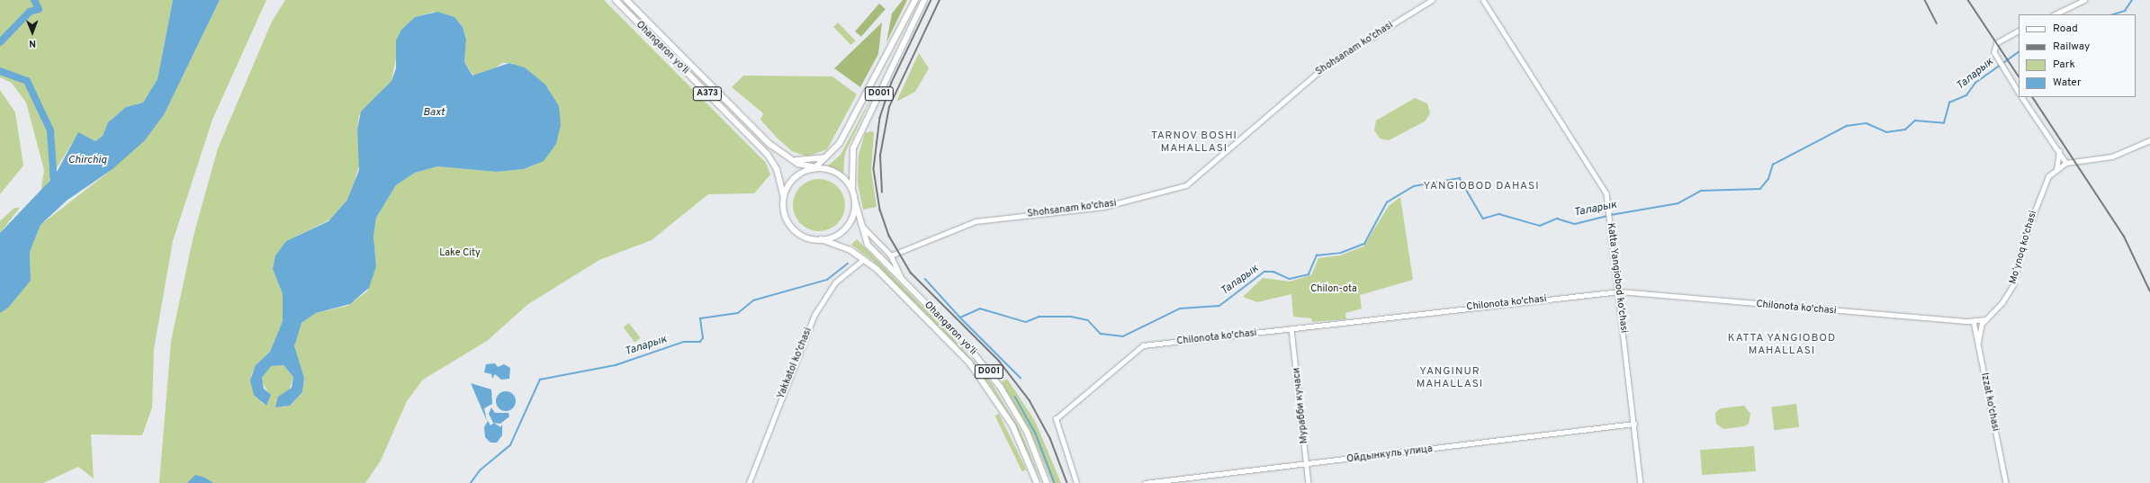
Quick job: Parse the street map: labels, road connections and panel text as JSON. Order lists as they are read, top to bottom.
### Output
{
  "streets": {
    "highway": ["Ohangaron yoʻli", "A373", "D001"],
    "street": [
      "Shohsanam ko'chasi",
      "Moʻynoq ko'chasi",
      "Katta Yangiobod ko'chasi",
      "Chilonota ko'chasi",
      "Yakkatol ko'chasi",
      "Izzat ko'chasi",
      "Мурабби кучаси",
      "Ойдынкуль улица"
    ]
  },
  "crossings": [
    ["Ohangaron yoʻli", "D001"],
    ["Ohangaron yoʻli", "Yakkatol ko'chasi"],
    ["Moʻynoq ko'chasi", "Chilonota ko'chasi"],
    ["Moʻynoq ko'chasi", "Izzat ko'chasi"],
    ["Katta Yangiobod ko'chasi", "Chilonota ko'chasi"],
    ["Katta Yangiobod ko'chasi", "Ойдынкуль улица"],
    ["Chilonota ko'chasi", "Izzat ko'chasi"],
    ["Chilonota ko'chasi", "Мурабби кучаси"],
    ["Мурабби кучаси", "Ойдынкуль улица"]
  ],
  "districts": [
    "TARNOV BOSHI MAHALLASI",
    "YANGIOBOD DAHASI",
    "KATTA YANGIOBOD MAHALLASI",
    "YANGINUR MAHALLASI"
  ],
  "water": ["Таларык", "Baхt", "Chirchiq"],
  "parks": ["Lake City", "Chilon-ota"],
  "legend": [
    "Road",
    "Railway",
    "Park",
    "Water"
  ],
  "north": "bottom"
}
